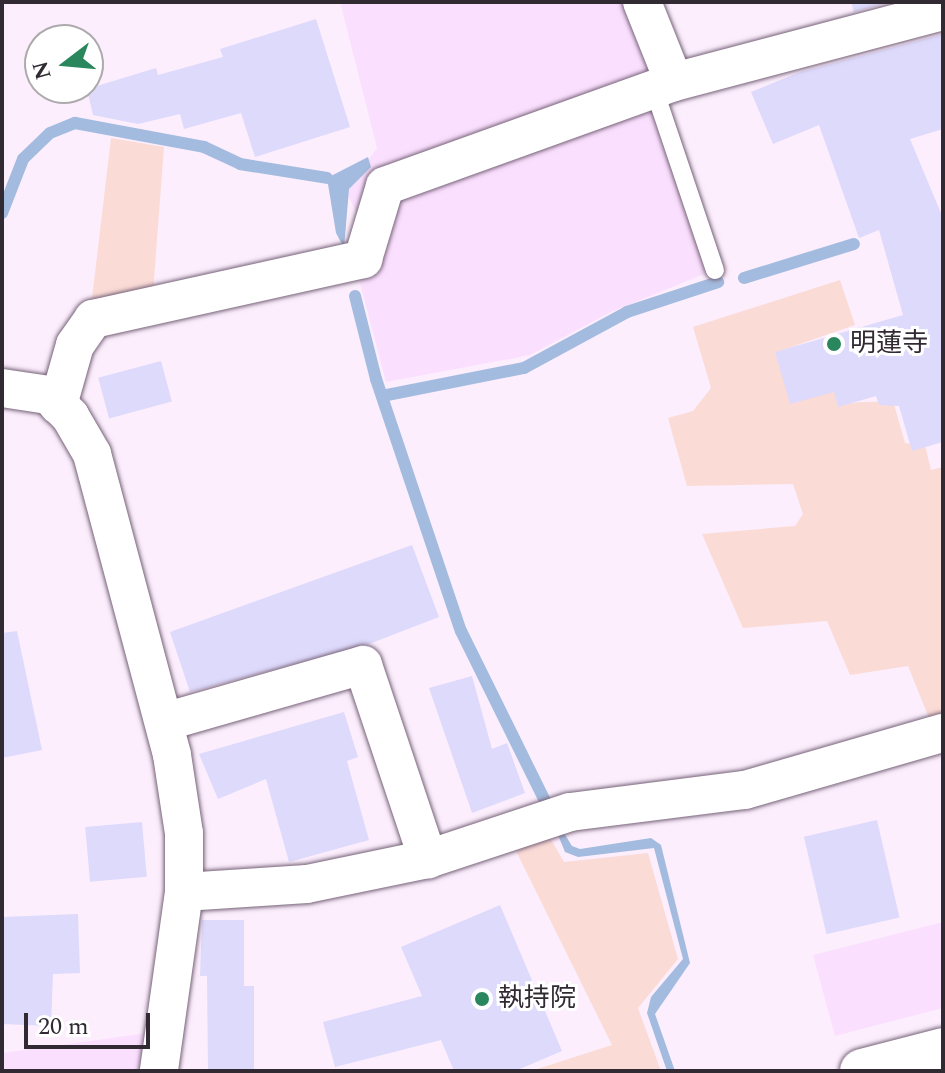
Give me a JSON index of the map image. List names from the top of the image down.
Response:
{
  "places": ["明蓮寺", "執持院"],
  "scale_bar": "20 m",
  "north": "left"
}
